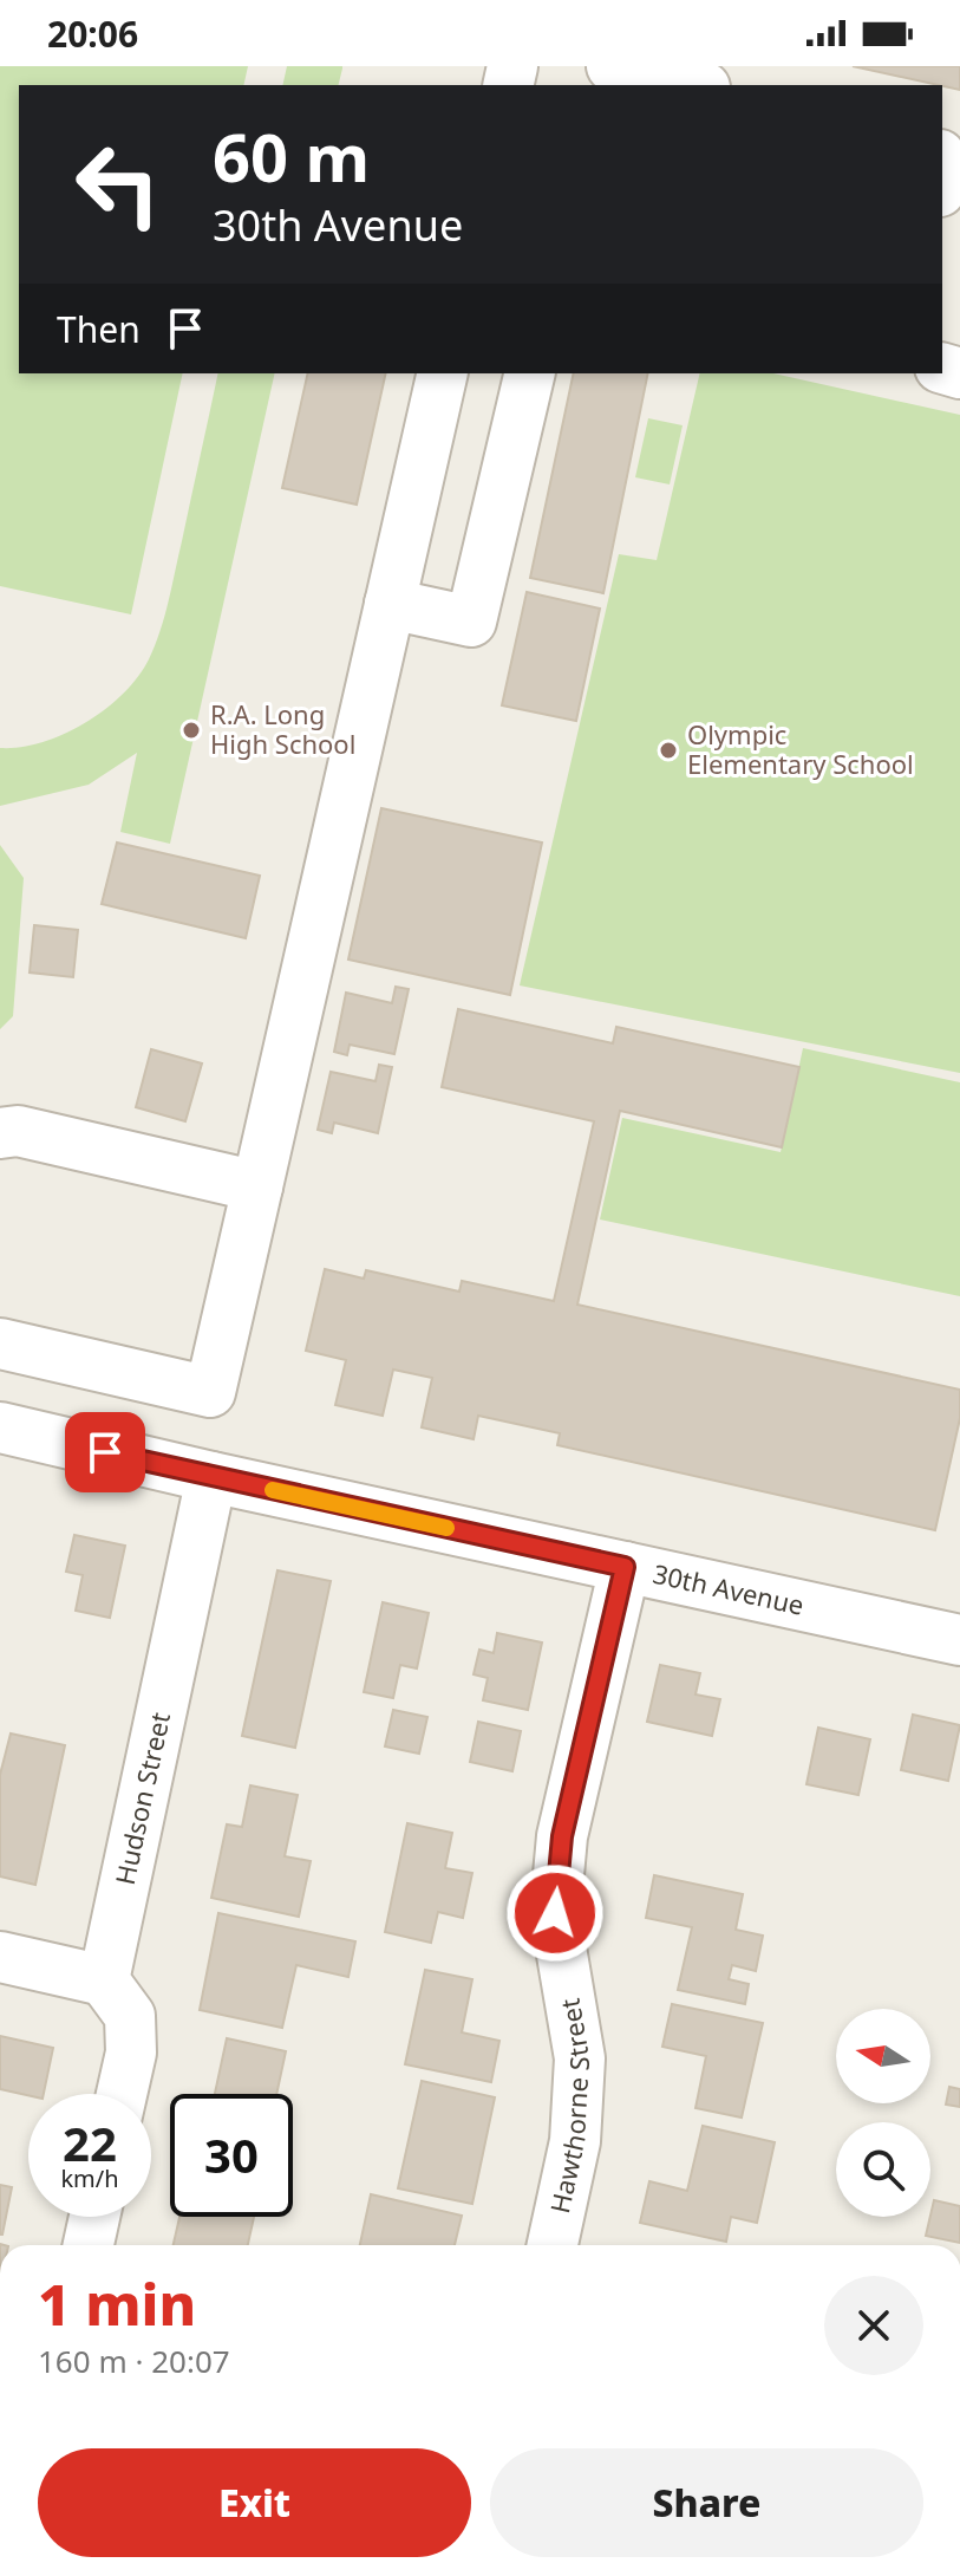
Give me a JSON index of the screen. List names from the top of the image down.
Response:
{
  "streets": {
    "street": ["30th Avenue", "Hudson Street", "Hawthorne Street"]
  },
  "crossings": [
    ["30th Avenue", "Hudson Street"],
    ["30th Avenue", "Hawthorne Street"]
  ],
  "places": ["R.A. Long High School", "Olympic Elementary School"],
  "north": "left",
  "page": {
    "status": "20:06",
    "turn": ["60 m", "30th Avenue"],
    "then": "Then",
    "speed": "22 km/h",
    "limit": "30",
    "heading": ["1 min", "160 m · 20:07"],
    "buttons": ["Exit", "Share"]
  }
}
